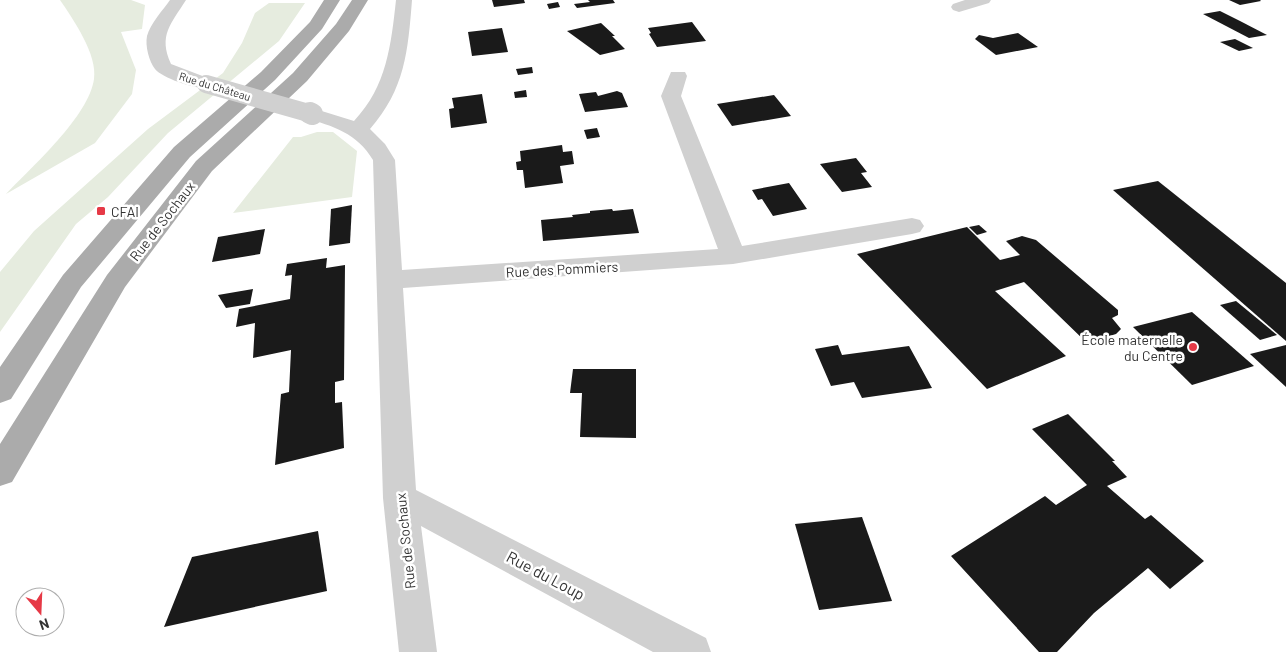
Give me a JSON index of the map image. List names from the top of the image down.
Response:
{
  "streets": {
    "main road": ["Rue de Sochaux"],
    "street": ["Rue du Château", "Rue des Pommiers", "Rue du Loup"]
  },
  "crossings": [
    ["Rue du Château", "Rue de Sochaux"],
    ["Rue de Sochaux", "Rue des Pommiers"],
    ["Rue de Sochaux", "Rue du Loup"]
  ],
  "places": {
    "transit": ["CFAI"],
    "other": ["École maternelle du Centre"]
  },
  "north": "bottom"
}
